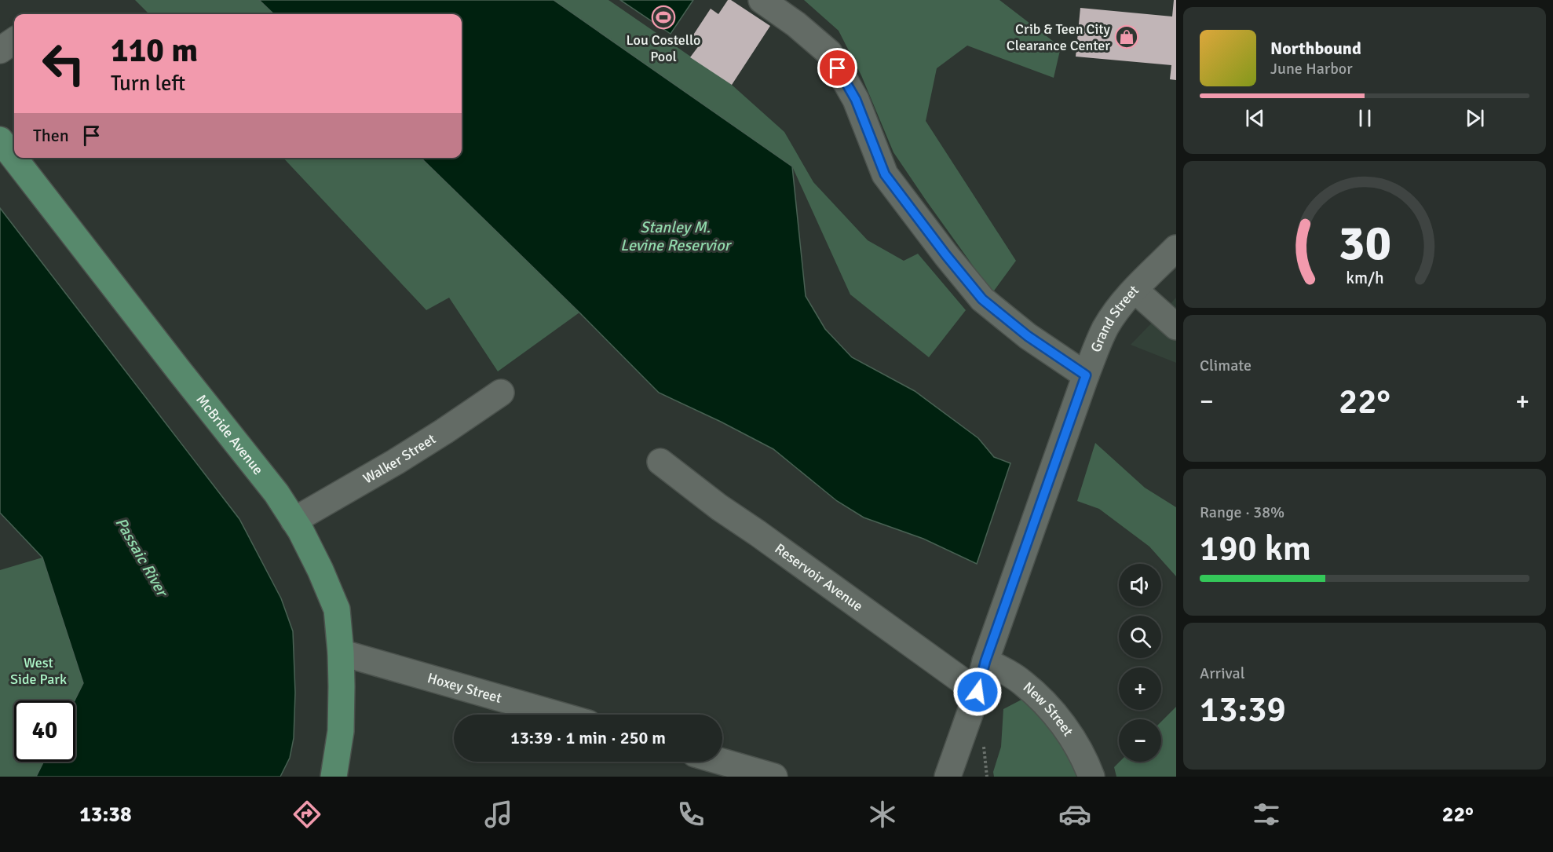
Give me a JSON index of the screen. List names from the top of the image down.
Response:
{
  "streets": {
    "main road": ["McBride Avenue"],
    "street": [
      "Grand Street",
      "Walker Street",
      "Reservoir Avenue",
      "Hoxey Street",
      "New Street"
    ]
  },
  "crossings": [
    ["Grand Street", "Reservoir Avenue"],
    ["Grand Street", "New Street"],
    ["McBride Avenue", "Walker Street"],
    ["McBride Avenue", "Hoxey Street"]
  ],
  "water": ["Stanley M. Levine Reservior", "Passaic River"],
  "parks": ["West Side Park"],
  "places": {
    "sports": ["Lou Costello Pool"],
    "shop": ["Crib & Teen City Clearance Center"]
  },
  "page": {
    "turn": ["110 m", "Turn left"],
    "song": ["Northbound", "June Harbor"],
    "then": "Then",
    "tile": [
      "Climate",
      ["Range · 38%", "190 km"],
      ["Arrival", "13:39"]
    ],
    "heat": ["−", "22°", "+"],
    "map_buttons": ["+", "−"],
    "limit": "40",
    "trip": "13:39 · 1 min · 250 m",
    "tabs": ["13:38", "22°"],
    "gauge": ["30", "km/h"]
  }
}
